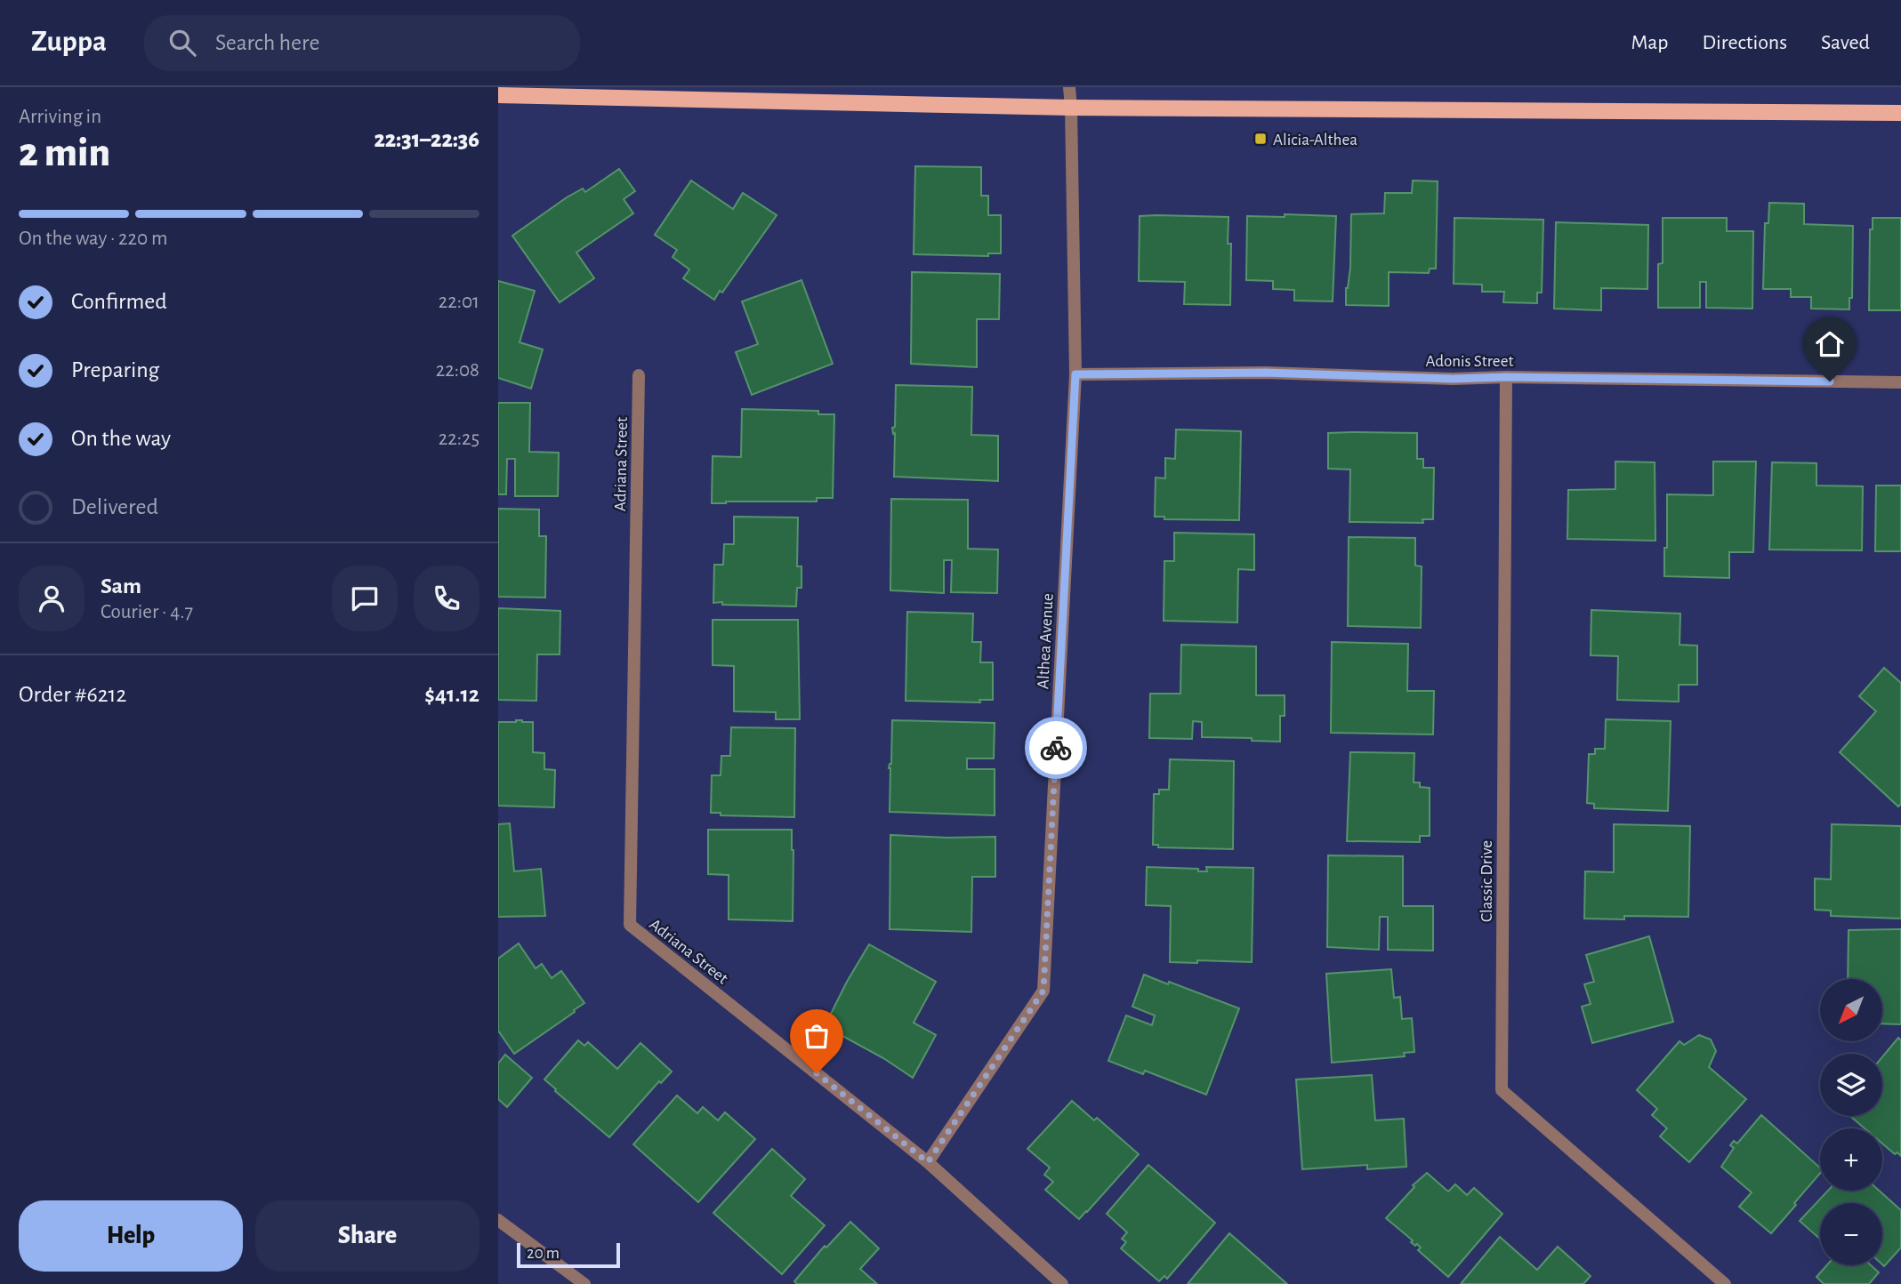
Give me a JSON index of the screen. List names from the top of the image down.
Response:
{
  "streets": {
    "street": [
      "Adonis Street",
      "Adriana Street",
      "Althea Avenue",
      "Classic Drive"
    ]
  },
  "crossings": [
    ["Adonis Street", "Althea Avenue"],
    ["Adonis Street", "Classic Drive"],
    ["Adriana Street", "Althea Avenue"]
  ],
  "places": {
    "transit": ["Alicia-Althea"]
  },
  "scale_bar": "20 m",
  "north": "bottom left",
  "page": {
    "header": "Zuppa",
    "search": "Search here",
    "nav": ["Map", "Directions", "Saved"],
    "heading": ["2 min", "Arriving in", "22:31–22:36"],
    "panel": [
      "Sam",
      "Courier · 4.7",
      "Order #6212",
      "$41.12"
    ],
    "bar": "On the way · 220 m",
    "list": [
      ["Confirmed", "22:01"],
      ["Preparing", "22:08"],
      ["On the way", "22:25"],
      "Delivered"
    ],
    "map_buttons": ["+", "−"],
    "buttons": ["Help", "Share"],
    "scale": "20 m"
  }
}
